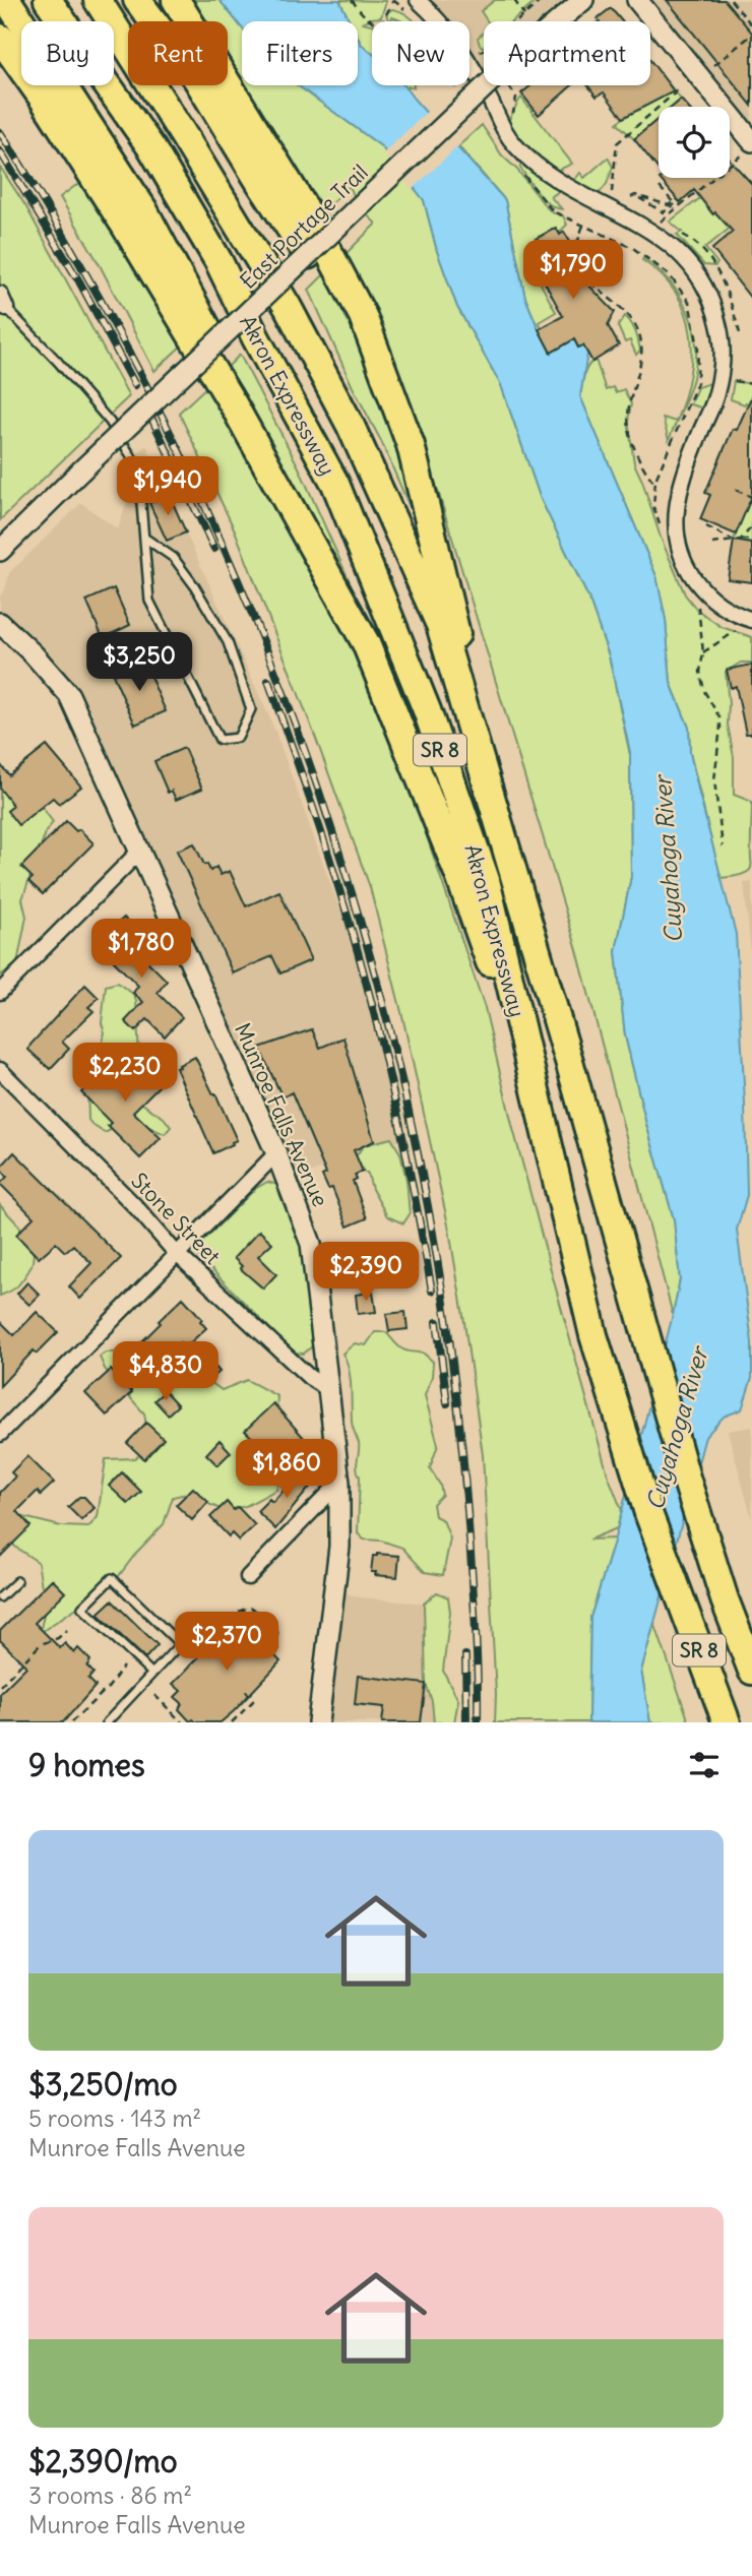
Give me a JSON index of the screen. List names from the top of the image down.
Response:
{
  "streets": {
    "highway": ["Akron Expressway", "SR 8"],
    "street": ["East Portage Trail", "Munroe Falls Avenue", "Stone Street"]
  },
  "crossings": [
    ["Munroe Falls Avenue", "Stone Street"]
  ],
  "water": ["Cuyahoga River"],
  "page": {
    "chip": [
      "Buy",
      "Rent",
      "Filters",
      "New",
      "Apartment"
    ],
    "price": [
      "$1,790",
      "$1,940",
      "$3,250",
      "$1,780",
      "$2,230",
      "$2,390",
      "$4,830",
      "$1,860",
      "$2,370"
    ],
    "heading": "9 homes",
    "list": [
      {
        "name": "$3,250/mo",
        "note": "5 rooms · 143 m² · Munroe Falls Avenue"
      },
      {
        "name": "$2,390/mo",
        "note": "3 rooms · 86 m² · Munroe Falls Avenue"
      }
    ]
  }
}
